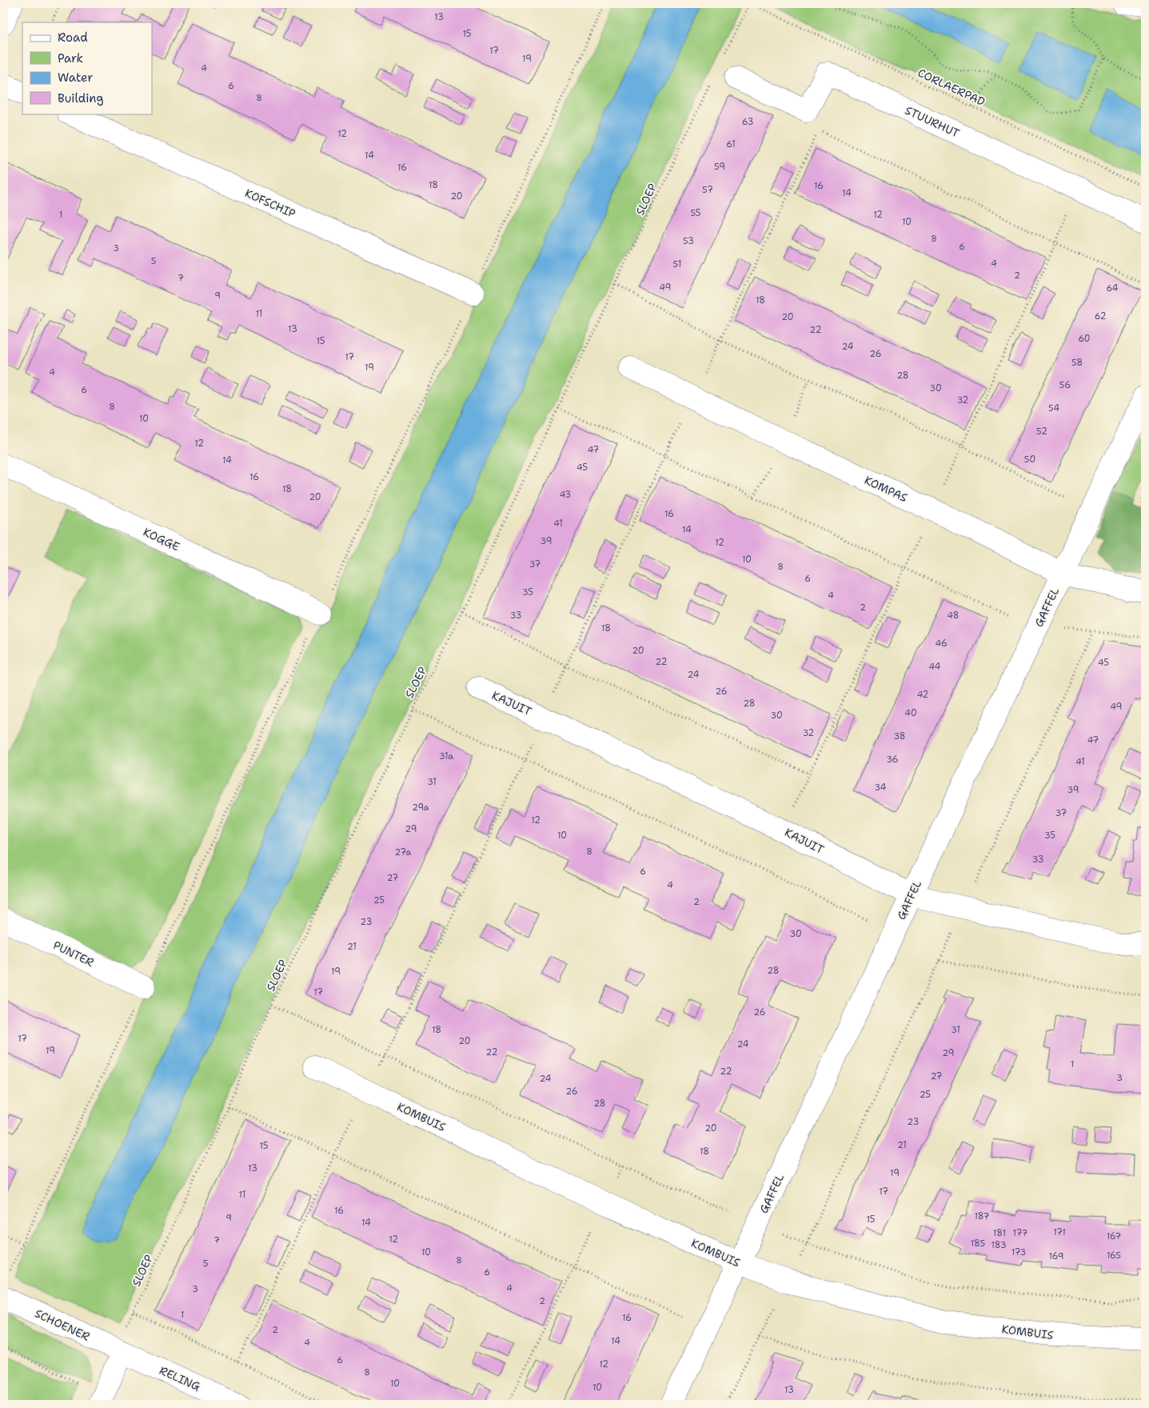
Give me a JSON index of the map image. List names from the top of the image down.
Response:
{
  "streets": {
    "street": [
      "STUURHUT",
      "KOFSCHIP",
      "KOMPAS",
      "KOGGE",
      "GAFFEL",
      "KAJUIT",
      "PUNTER",
      "KOMBUIS",
      "SCHOENER",
      "RELING"
    ],
    "path": ["CORLAERPAD", "SLOEP"]
  },
  "crossings": [
    ["SLOEP", "SCHOENER"],
    ["SLOEP", "RELING"],
    ["KOMPAS", "GAFFEL"],
    ["GAFFEL", "KAJUIT"],
    ["GAFFEL", "KOMBUIS"],
    ["SCHOENER", "RELING"]
  ],
  "house_numbers": [
    "13",
    "15",
    "17",
    "19",
    "4",
    "6",
    "8",
    "63",
    "12",
    "61",
    "14",
    "59",
    "16",
    "18",
    "16",
    "57",
    "14",
    "20",
    "55",
    "1",
    "12",
    "10",
    "8",
    "53",
    "6",
    "3",
    "5",
    "4",
    "51",
    "2",
    "7",
    "49",
    "64",
    "9",
    "18",
    "11",
    "62",
    "20",
    "13",
    "22",
    "60",
    "15",
    "24",
    "26",
    "17",
    "58",
    "19",
    "4",
    "28",
    "56",
    "30",
    "6",
    "32",
    "8",
    "54",
    "10",
    "52",
    "12",
    "47",
    "50",
    "14",
    "45",
    "16",
    "18",
    "43",
    "20",
    "16",
    "41",
    "14",
    "39",
    "12",
    "10",
    "37",
    "8",
    "6",
    "35",
    "4",
    "2",
    "33",
    "48",
    "18",
    "46",
    "20",
    "22",
    "45",
    "44",
    "24",
    "26",
    "42",
    "28",
    "49",
    "40",
    "30",
    "32",
    "38",
    "47",
    "31a",
    "36",
    "41",
    "31",
    "34",
    "39",
    "29a",
    "37",
    "12",
    "29",
    "10",
    "35",
    "8",
    "27a",
    "33",
    "6",
    "27",
    "4",
    "25",
    "2",
    "23",
    "30",
    "21",
    "28",
    "19",
    "17",
    "26",
    "18",
    "31",
    "17",
    "20",
    "24",
    "19",
    "22",
    "29",
    "1",
    "22",
    "27",
    "3",
    "24",
    "26",
    "25",
    "28",
    "23",
    "20",
    "21",
    "15",
    "18",
    "13",
    "19",
    "17",
    "11",
    "16",
    "187",
    "9",
    "15",
    "14",
    "171",
    "181",
    "177",
    "167",
    "12",
    "7",
    "185",
    "183",
    "10",
    "173",
    "165",
    "169",
    "8",
    "5",
    "6",
    "4",
    "3",
    "2",
    "1",
    "16",
    "2",
    "14",
    "4",
    "6",
    "12",
    "8",
    "10",
    "10",
    "13"
  ],
  "legend": [
    "Road",
    "Park",
    "Water",
    "Building"
  ]
}
